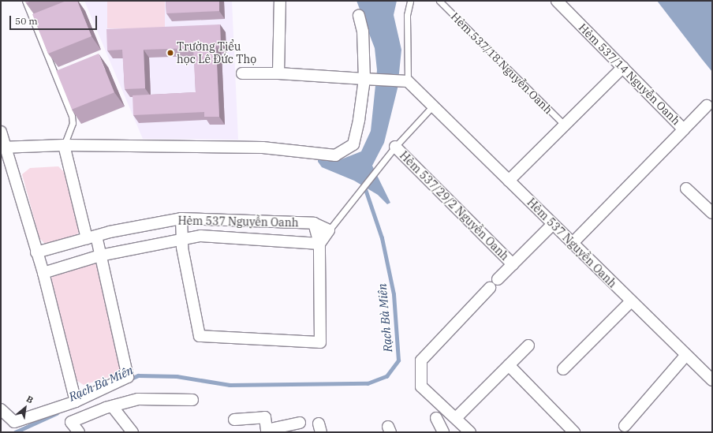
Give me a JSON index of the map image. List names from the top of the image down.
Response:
{
  "streets": {
    "street": ["Hẻm 537/14 Nguyễn Oanh", "Hẻm 537/29/2 Nguyễn Oanh", "Hẻm 537 Nguyễn Oanh"],
    "lane": ["Hẻm 537/18 Nguyễn Oanh"]
  },
  "crossings": [
    ["Hẻm 537/14 Nguyễn Oanh", "Hẻm 537 Nguyễn Oanh"]
  ],
  "water": ["Rạch Bà Miên"],
  "places": ["Trường Tiểu học Lê Đức Thọ"],
  "scale_bar": "50 m",
  "north": "top right"
}
